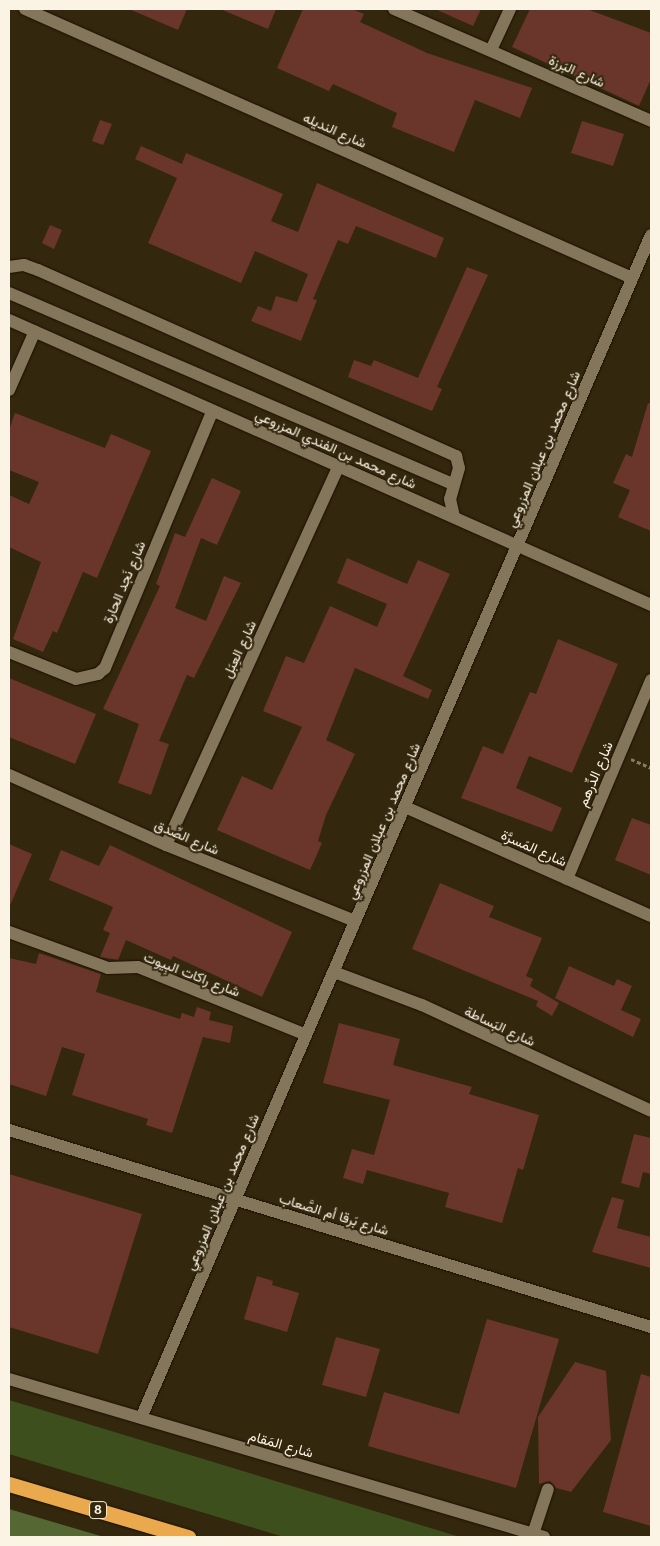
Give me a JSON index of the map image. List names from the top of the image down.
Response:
{
  "streets": {
    "highway": ["8"],
    "street": [
      "شارع البَرزة",
      "شارع النديله",
      "شارع محمد بن الفندي المزروعي",
      "شارع محمد بن عبلان المزروعي",
      "شارع نَجد الحارة",
      "شارع العِبَل",
      "شارع الدِّرهم",
      "شارع الصِّدق",
      "شارع المَسرَّة",
      "شارع راكات البِيوت",
      "شارع البَساطة",
      "شارع بَرقا أم الصَّعاب",
      "شارع المَقام"
    ]
  },
  "crossings": [
    ["شارع النديله", "شارع محمد بن عبلان المزروعي"],
    ["شارع محمد بن الفندي المزروعي", "شارع محمد بن عبلان المزروعي"],
    ["شارع محمد بن الفندي المزروعي", "شارع نَجد الحارة"],
    ["شارع محمد بن الفندي المزروعي", "شارع العِبَل"],
    ["شارع محمد بن عبلان المزروعي", "شارع الصِّدق"],
    ["شارع محمد بن عبلان المزروعي", "شارع المَسرَّة"],
    ["شارع محمد بن عبلان المزروعي", "شارع راكات البِيوت"],
    ["شارع محمد بن عبلان المزروعي", "شارع البَساطة"],
    ["شارع محمد بن عبلان المزروعي", "شارع بَرقا أم الصَّعاب"],
    ["شارع محمد بن عبلان المزروعي", "شارع المَقام"],
    ["شارع العِبَل", "شارع الصِّدق"],
    ["شارع الدِّرهم", "شارع المَسرَّة"]
  ]
}
